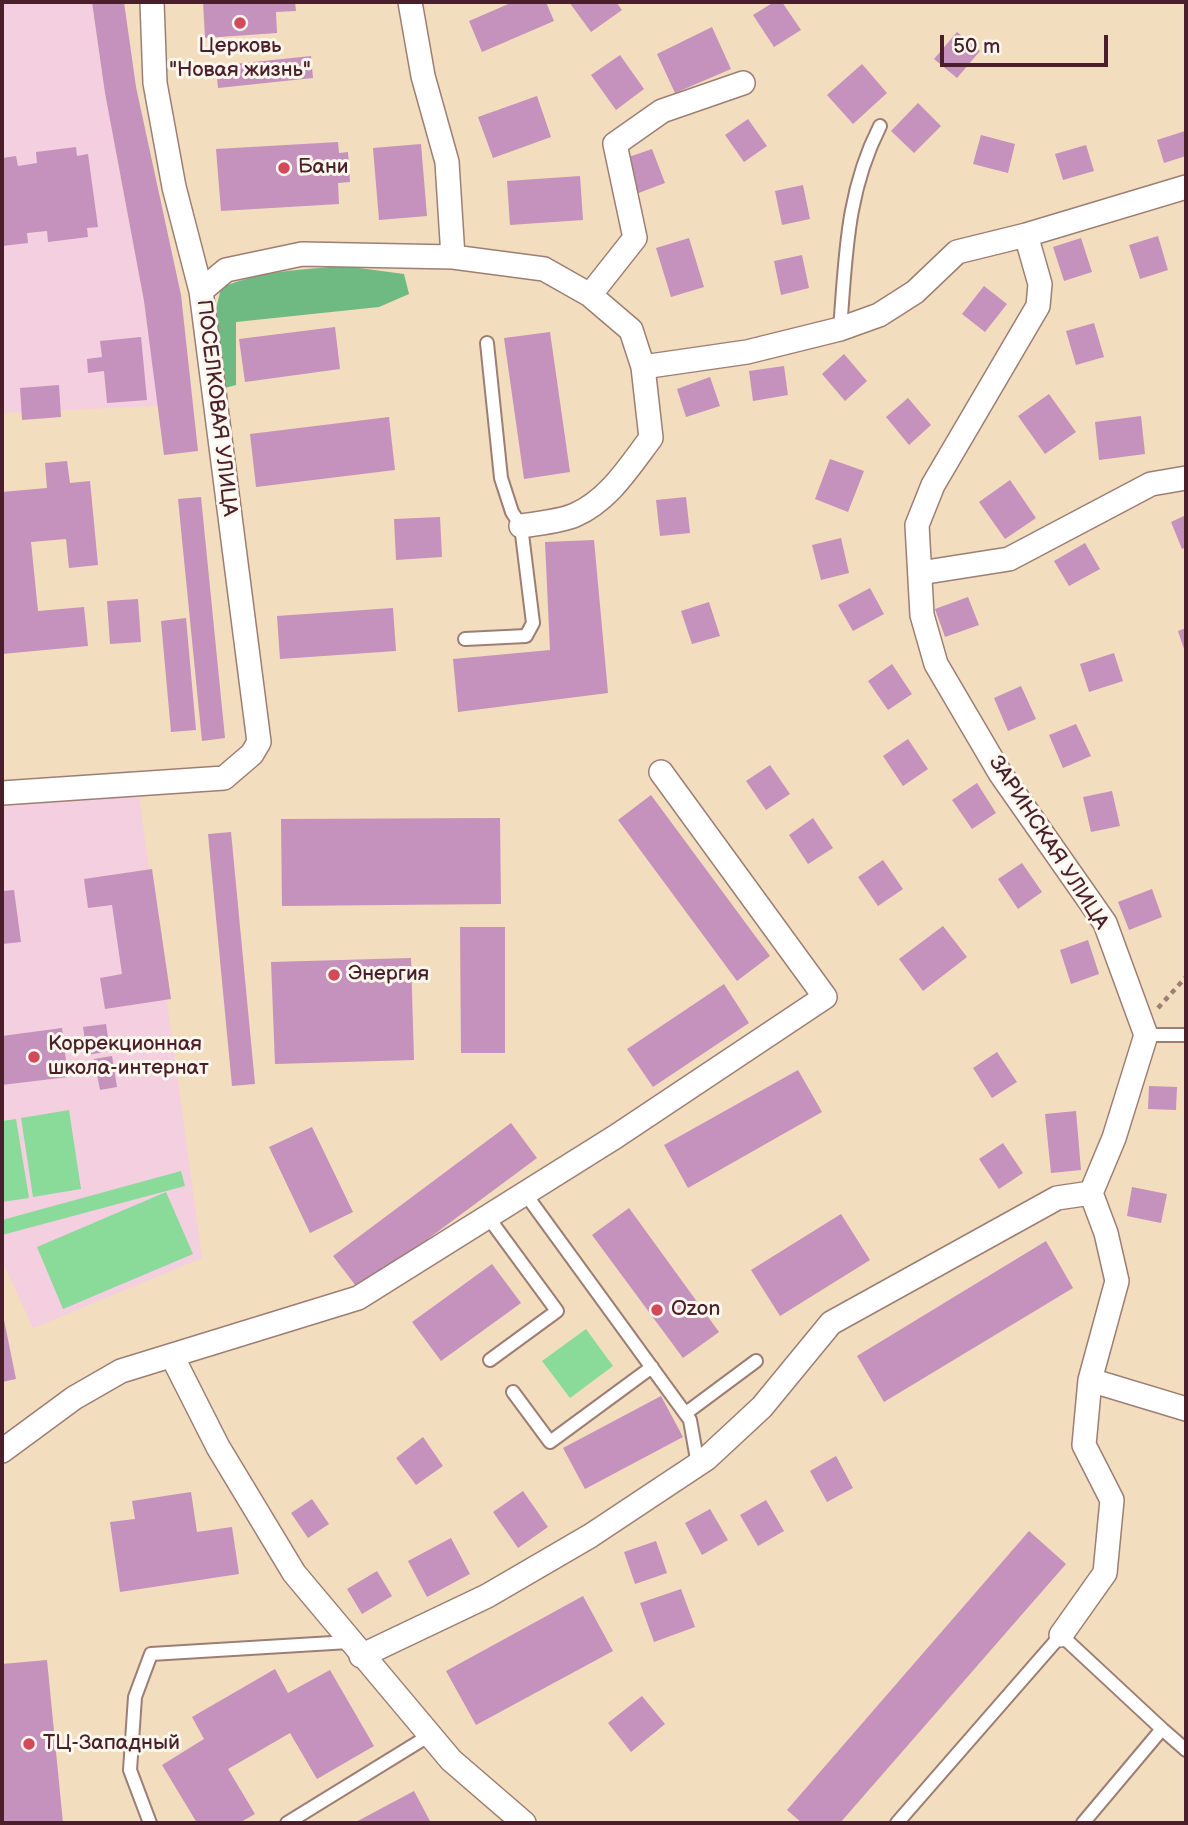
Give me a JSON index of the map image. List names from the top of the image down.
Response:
{
  "streets": {
    "street": ["ПОСЕЛКОВАЯ УЛИЦА", "ЗАРИНСКАЯ УЛИЦА"]
  },
  "places": [
    "Церковь \"Новая жизнь\"",
    "Бани",
    "Энергия",
    "Коррекционная школа-интернат",
    "Ozon",
    "ТЦ-Западный"
  ],
  "scale_bar": "50 m"
}
